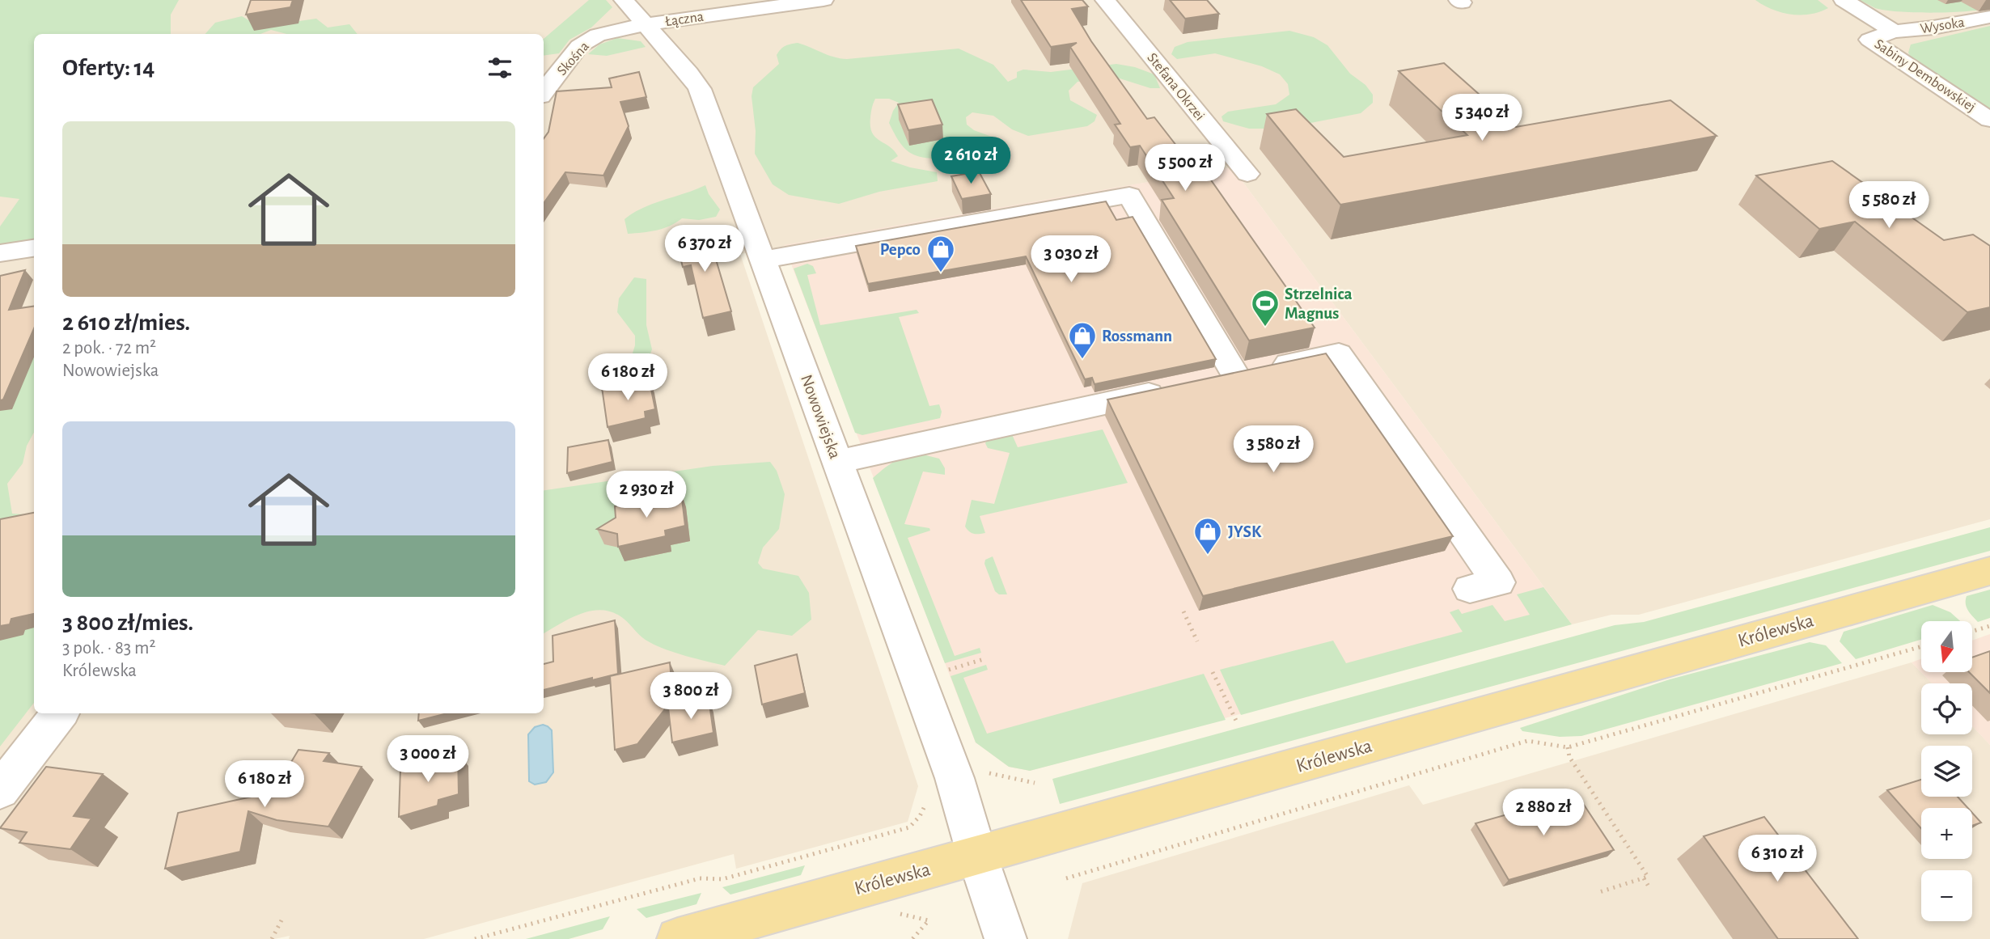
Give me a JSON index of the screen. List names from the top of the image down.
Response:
{
  "streets": {
    "main road": ["Królewska"],
    "street": [
      "Łączna",
      "Wysoka",
      "Skośna",
      "Sabiny Dembowskiej",
      "Stefana Okrzei",
      "Nowowiejska"
    ]
  },
  "crossings": [
    ["Łączna", "Skośna"],
    ["Łączna", "Nowowiejska"],
    ["Wysoka", "Sabiny Dembowskiej"],
    ["Skośna", "Nowowiejska"],
    ["Nowowiejska", "Królewska"]
  ],
  "places": {
    "shop": ["Pepco", "Rossmann", "JYSK"],
    "sports": ["Strzelnica Magnus"]
  },
  "north": "bottom",
  "page": {
    "heading": "Oferty: 14",
    "price": [
      "5 340 zł",
      "2 610 zł",
      "5 500 zł",
      "5 580 zł",
      "6 370 zł",
      "3 030 zł",
      "6 180 zł",
      "3 580 zł",
      "2 930 zł",
      "3 800 zł",
      "3 000 zł",
      "6 180 zł",
      "2 880 zł",
      "6 310 zł"
    ],
    "list": [
      {
        "name": "2 610 zł/mies.",
        "note": "2 pok. · 72 m² · Nowowiejska"
      },
      {
        "name": "3 800 zł/mies.",
        "note": "3 pok. · 83 m² · Królewska"
      }
    ],
    "map_buttons": ["+", "−"]
  }
}
